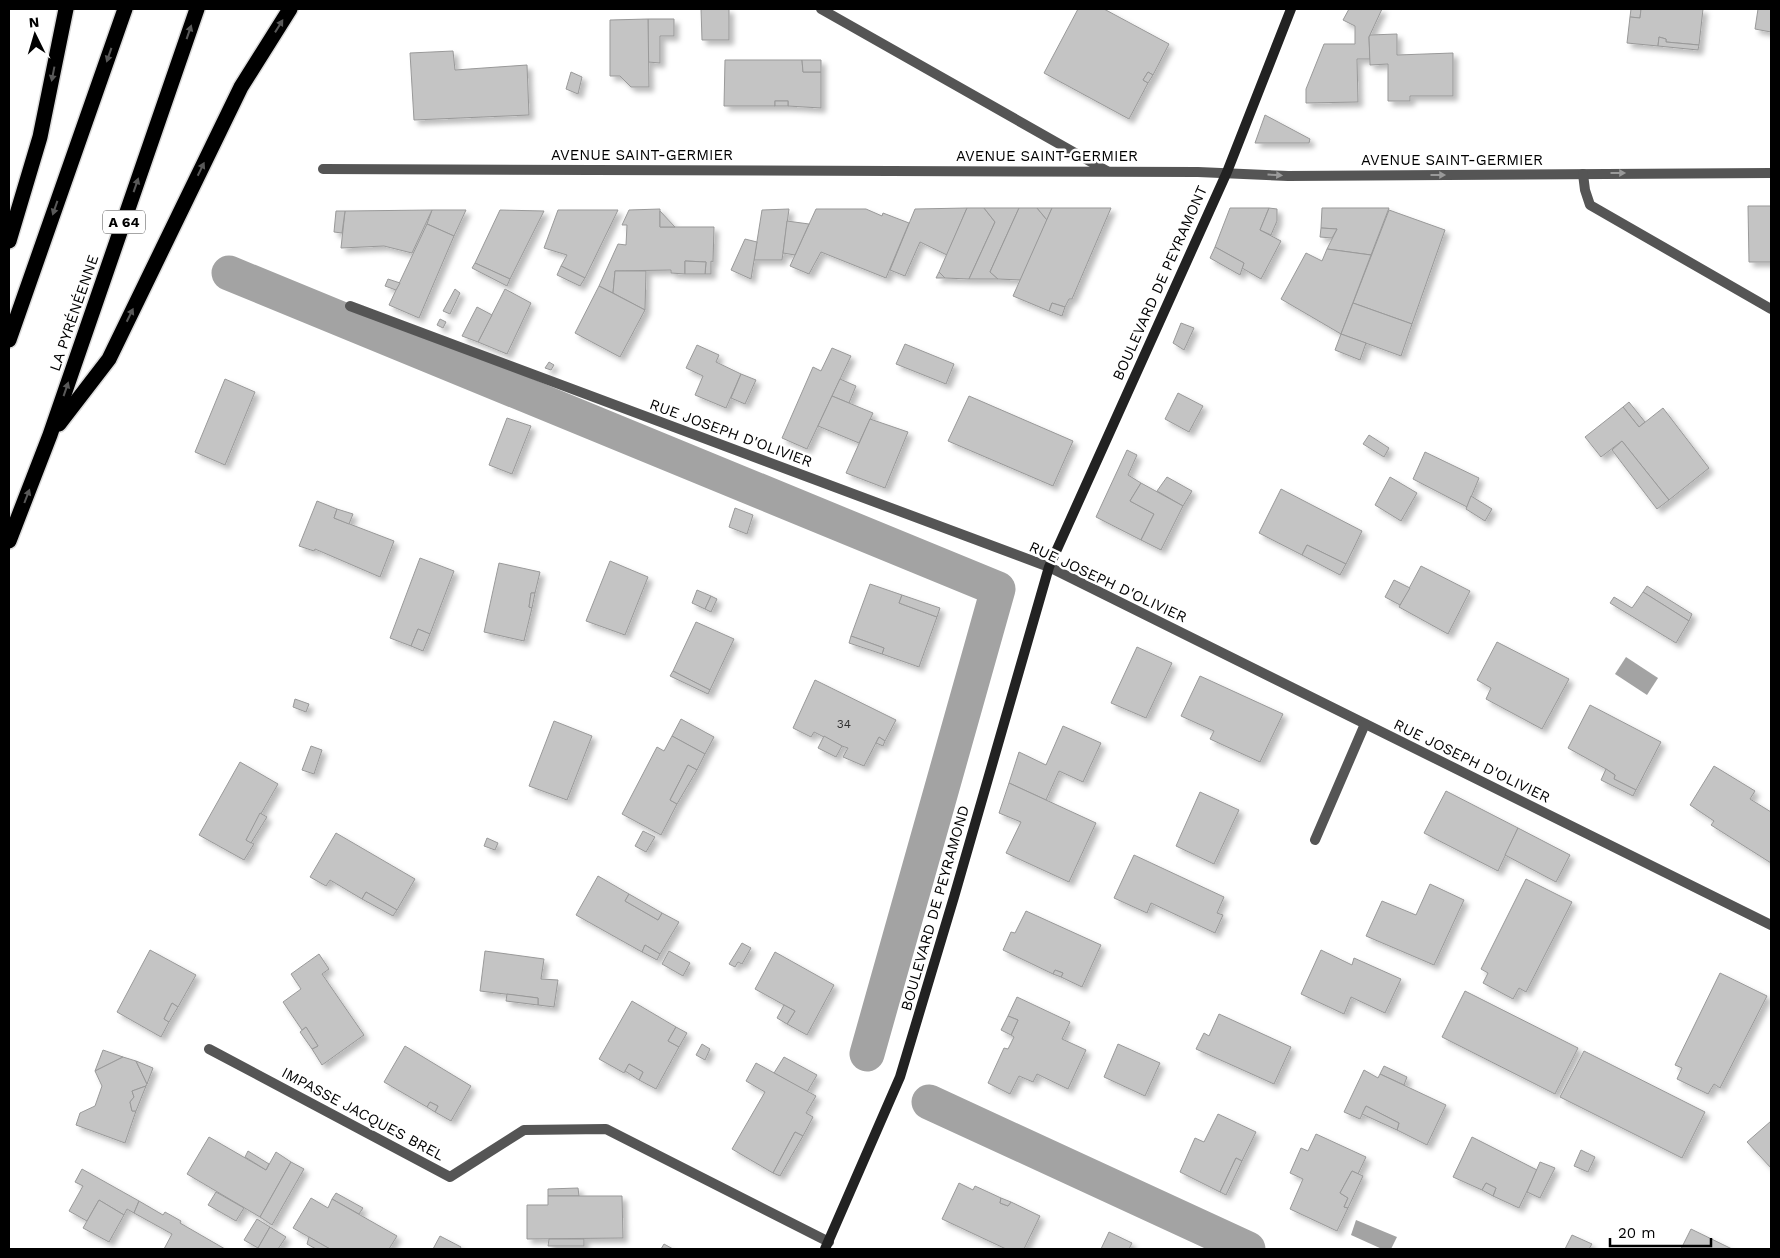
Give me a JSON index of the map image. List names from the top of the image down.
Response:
{
  "streets": {
    "highway": ["A 64", "LA PYRÉNÉENNE"],
    "street": [
      "AVENUE SAINT-GERMIER",
      "BOULEVARD DE PEYRAMONT",
      "RUE JOSEPH D'OLIVIER",
      "BOULEVARD DE PEYRAMOND",
      "IMPASSE JACQUES BREL"
    ]
  },
  "crossings": [
    ["AVENUE SAINT-GERMIER", "BOULEVARD DE PEYRAMONT"],
    ["BOULEVARD DE PEYRAMONT", "RUE JOSEPH D'OLIVIER"],
    ["BOULEVARD DE PEYRAMONT", "BOULEVARD DE PEYRAMOND"],
    ["RUE JOSEPH D'OLIVIER", "BOULEVARD DE PEYRAMOND"],
    ["BOULEVARD DE PEYRAMOND", "IMPASSE JACQUES BREL"]
  ],
  "one_way": ["AVENUE SAINT-GERMIER"],
  "house_numbers": ["34"],
  "scale_bar": "20 m",
  "north": "top"
}
